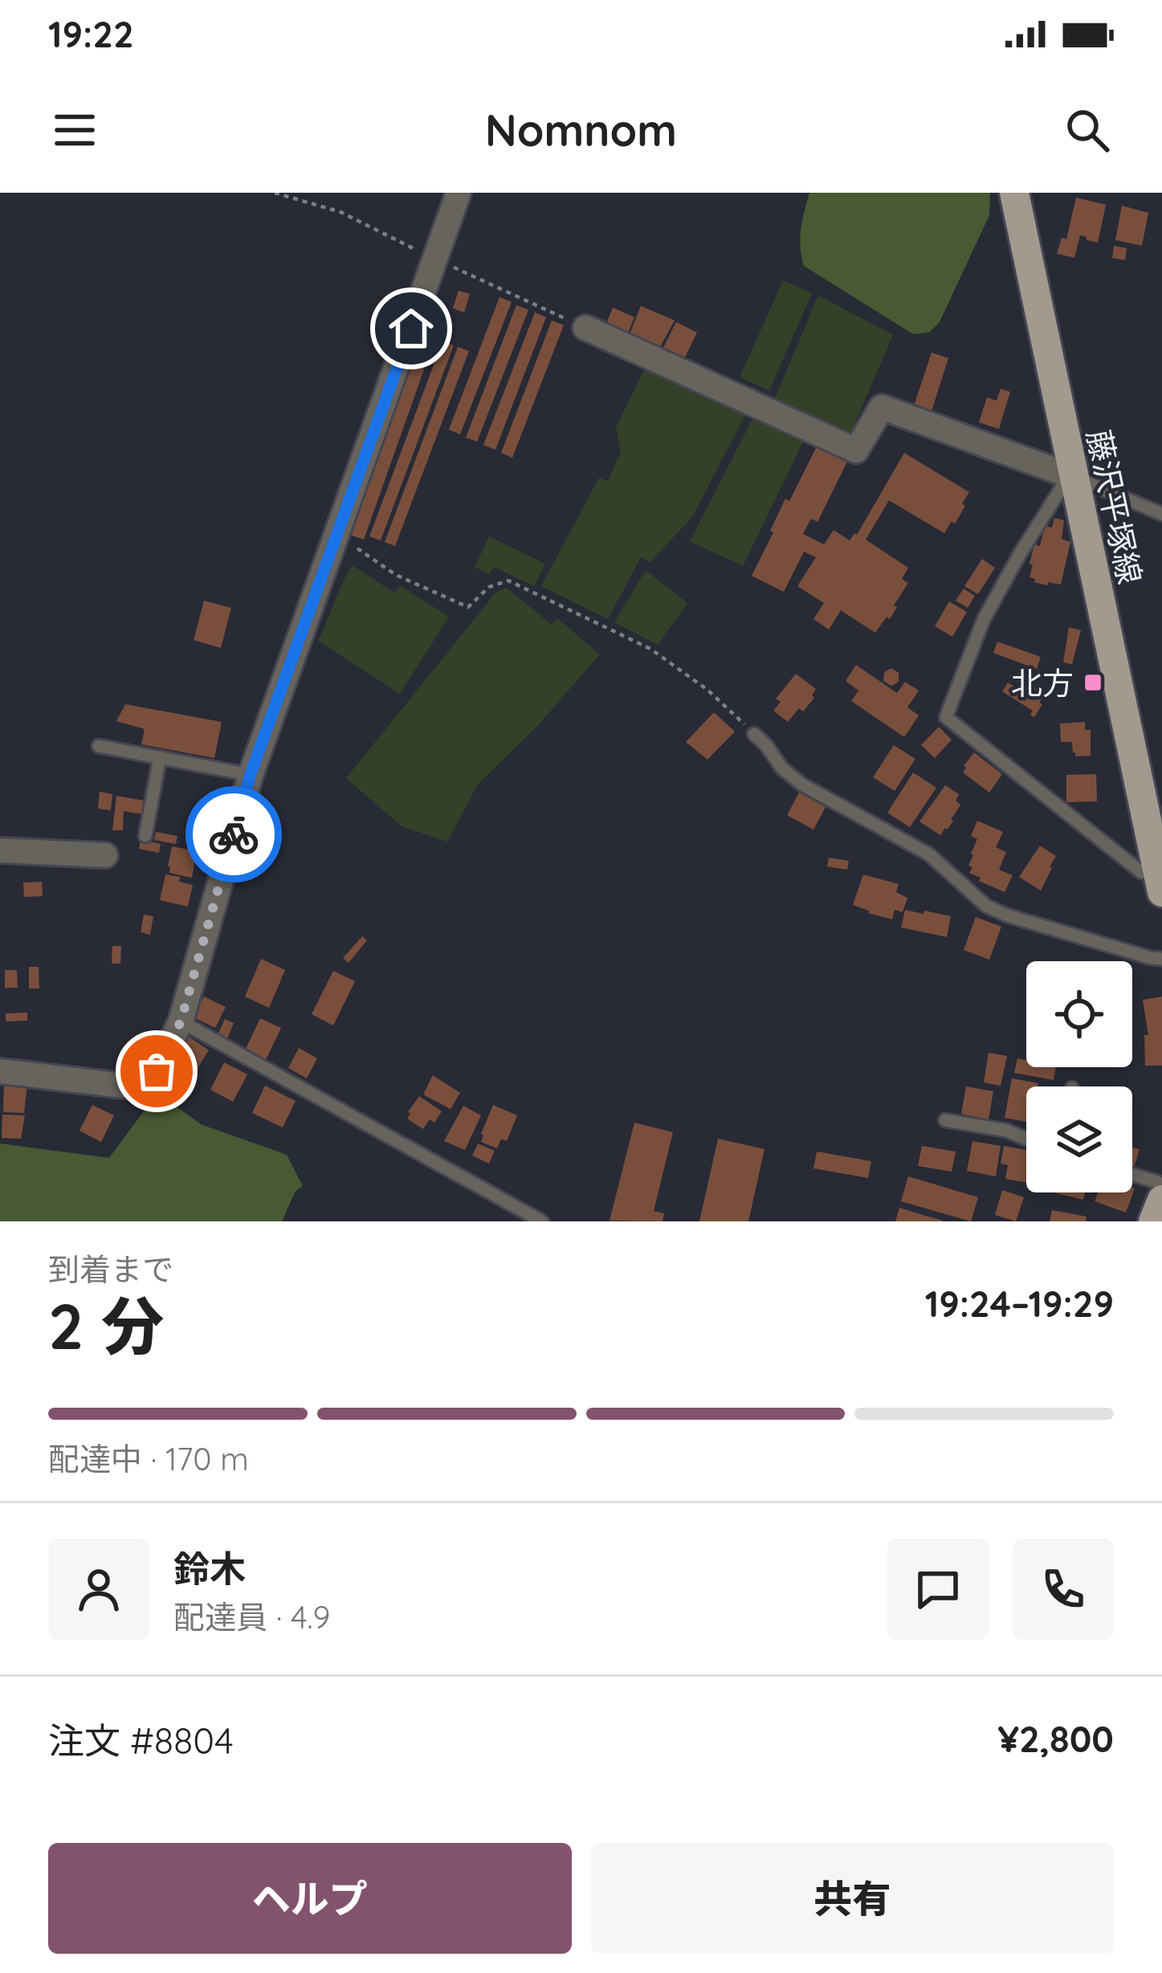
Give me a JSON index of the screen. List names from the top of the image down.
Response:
{
  "streets": {
    "main road": ["藤沢平塚線"]
  },
  "places": {
    "transit": ["北方"]
  },
  "page": {
    "status": "19:22",
    "header": "Nomnom",
    "heading": ["2 分", "到着まで", "19:24–19:29"],
    "panel": [
      "鈴木",
      "配達員 · 4.9",
      "注文 #8804",
      "¥2,800"
    ],
    "bar": "配達中 · 170 m",
    "buttons": ["ヘルプ", "共有"]
  }
}
